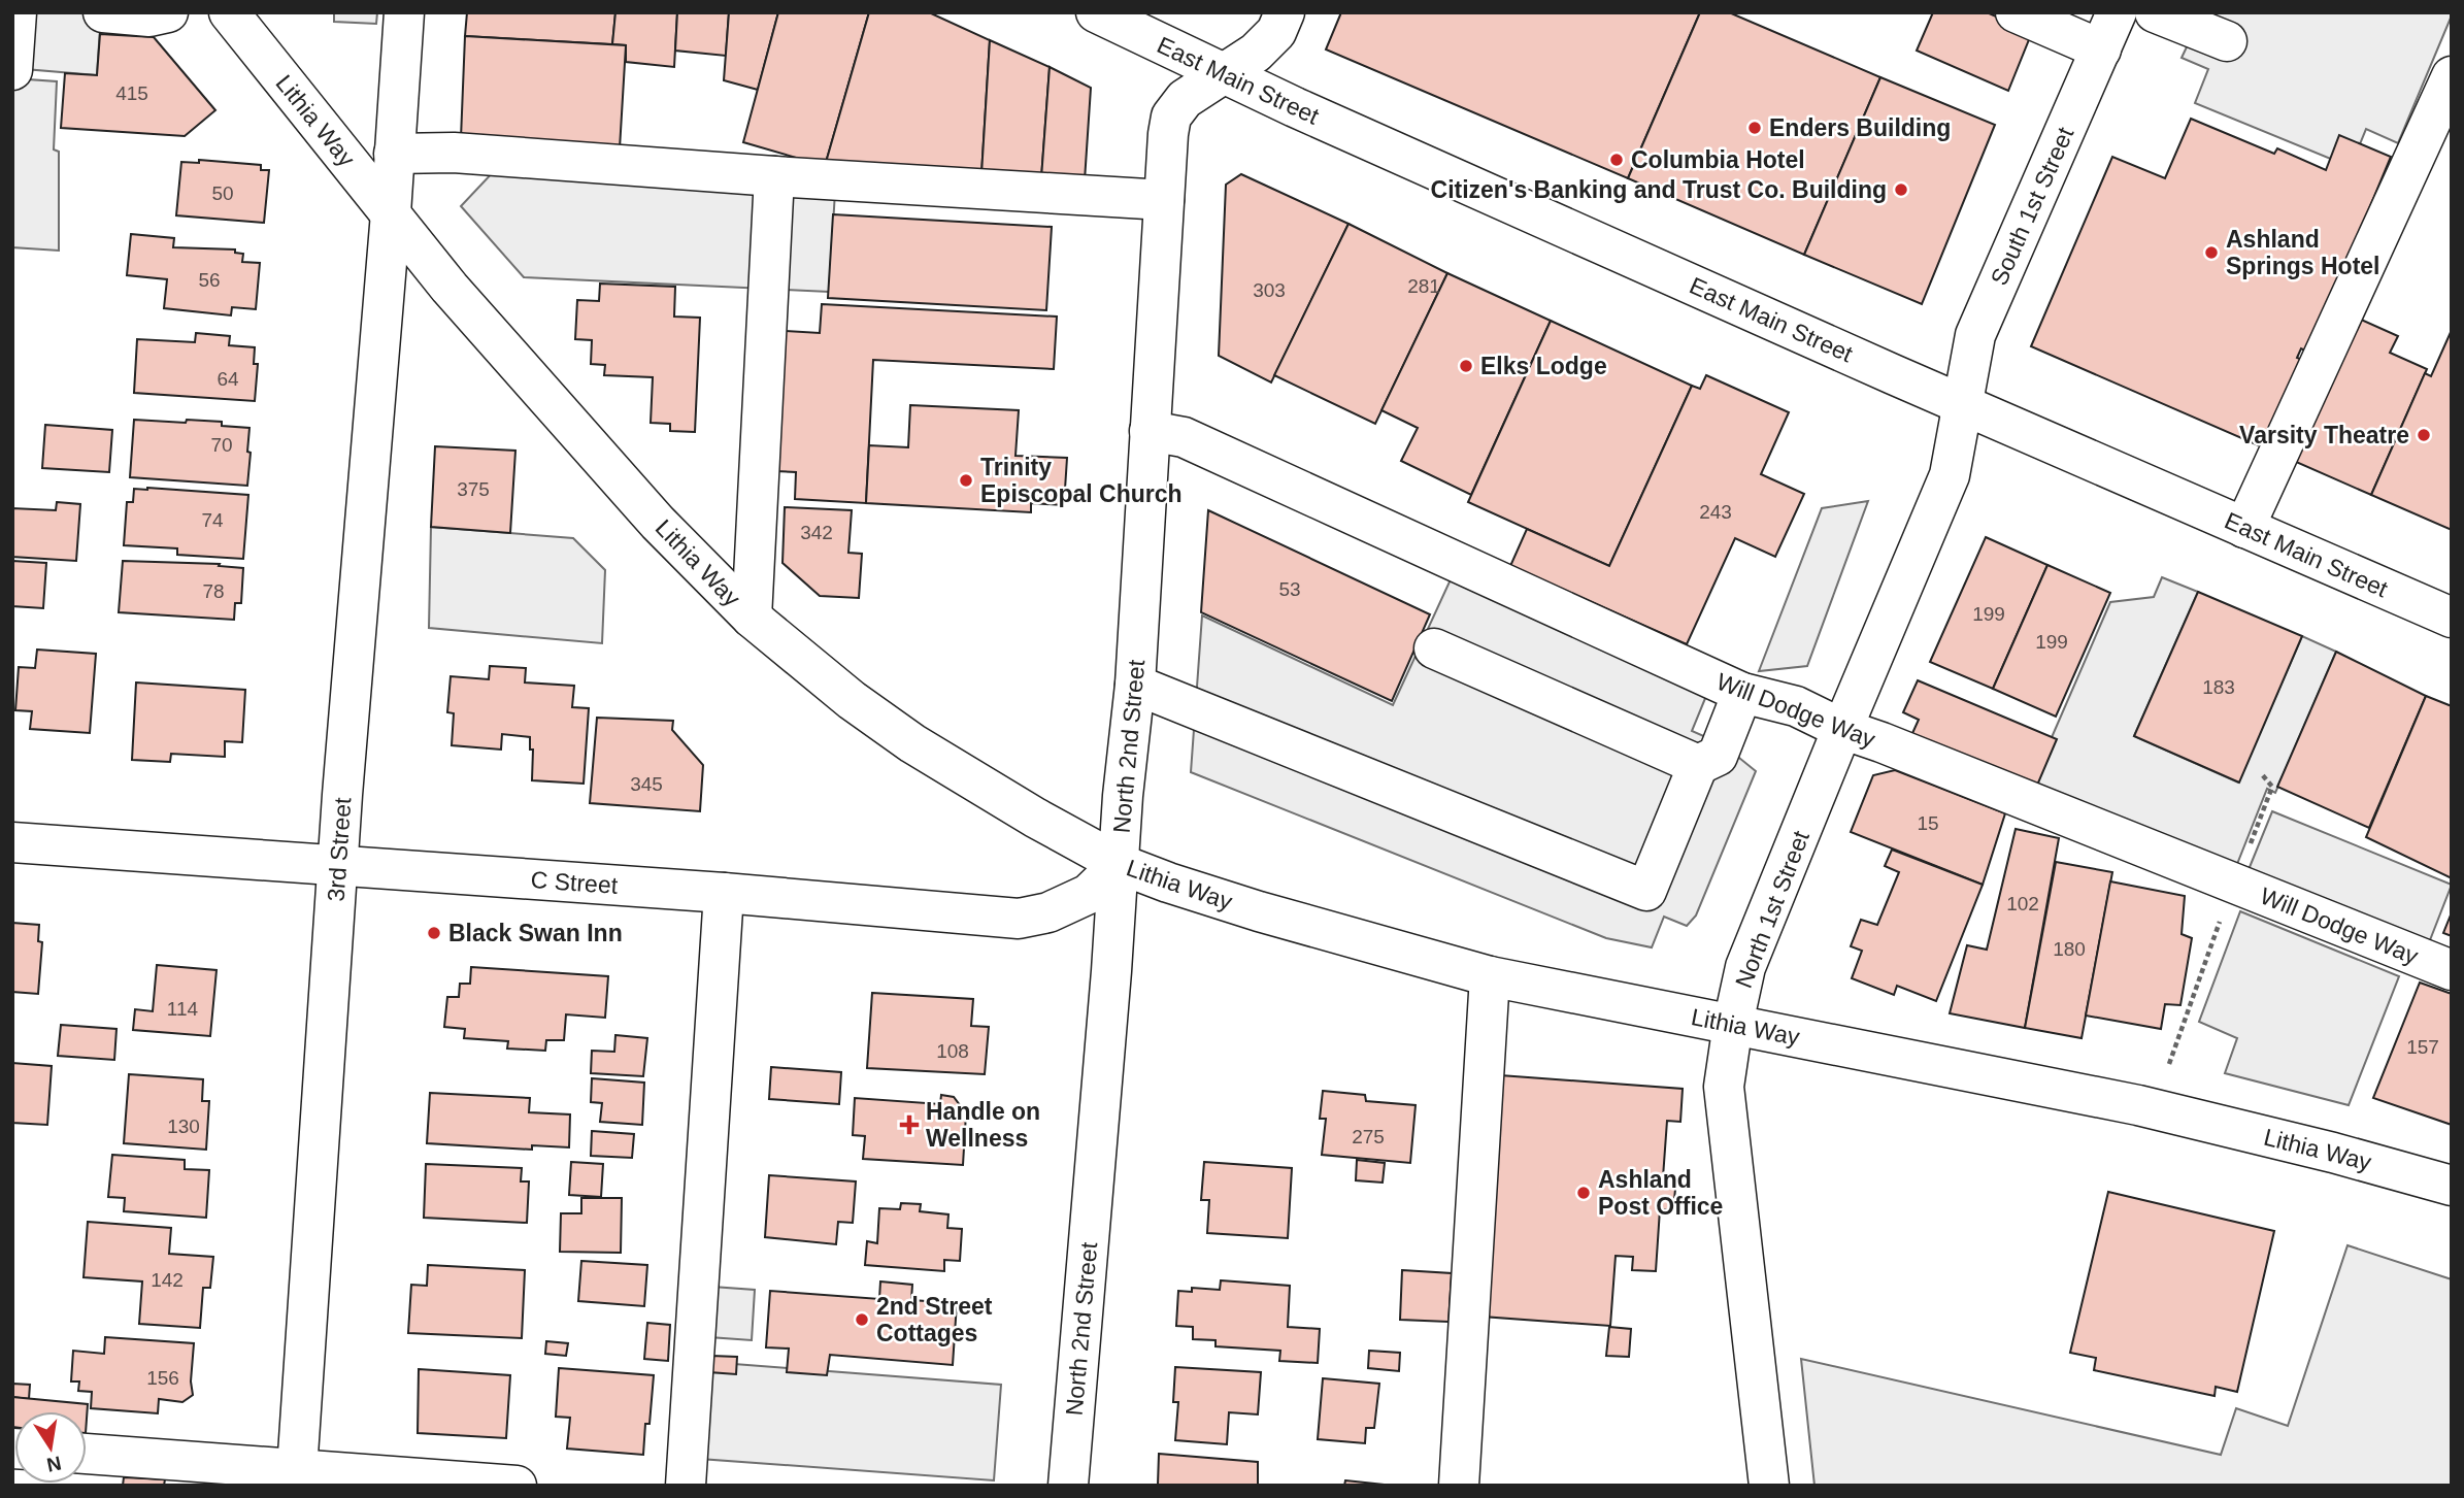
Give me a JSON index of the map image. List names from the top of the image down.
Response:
{
  "streets": {
    "street": [
      "East Main Street",
      "Lithia Way",
      "South 1st Street",
      "Will Dodge Way",
      "North 2nd Street",
      "3rd Street",
      "C Street",
      "North 1st Street"
    ]
  },
  "crossings": [
    ["East Main Street", "South 1st Street"],
    ["East Main Street", "North 2nd Street"],
    ["East Main Street", "North 1st Street"],
    ["Lithia Way", "North 2nd Street"],
    ["Lithia Way", "3rd Street"],
    ["Lithia Way", "C Street"],
    ["Lithia Way", "North 1st Street"],
    ["South 1st Street", "North 1st Street"],
    ["Will Dodge Way", "North 2nd Street"],
    ["Will Dodge Way", "North 1st Street"],
    ["North 2nd Street", "C Street"],
    ["3rd Street", "C Street"]
  ],
  "places": {
    "other": [
      "Enders Building",
      "Columbia Hotel",
      "Citizen's Banking and Trust Co. Building",
      "Ashland Springs Hotel",
      "Elks Lodge",
      "Varsity Theatre",
      "Trinity Episcopal Church",
      "Black Swan Inn",
      "Ashland Post Office",
      "2nd Street Cottages"
    ],
    "health": ["Handle on Wellness"]
  },
  "house_numbers": [
    "415",
    "50",
    "56",
    "281",
    "303",
    "64",
    "70",
    "375",
    "243",
    "74",
    "342",
    "53",
    "78",
    "199",
    "199",
    "183",
    "345",
    "15",
    "102",
    "180",
    "114",
    "157",
    "108",
    "130",
    "275",
    "142",
    "156"
  ],
  "north": "bottom"
}
